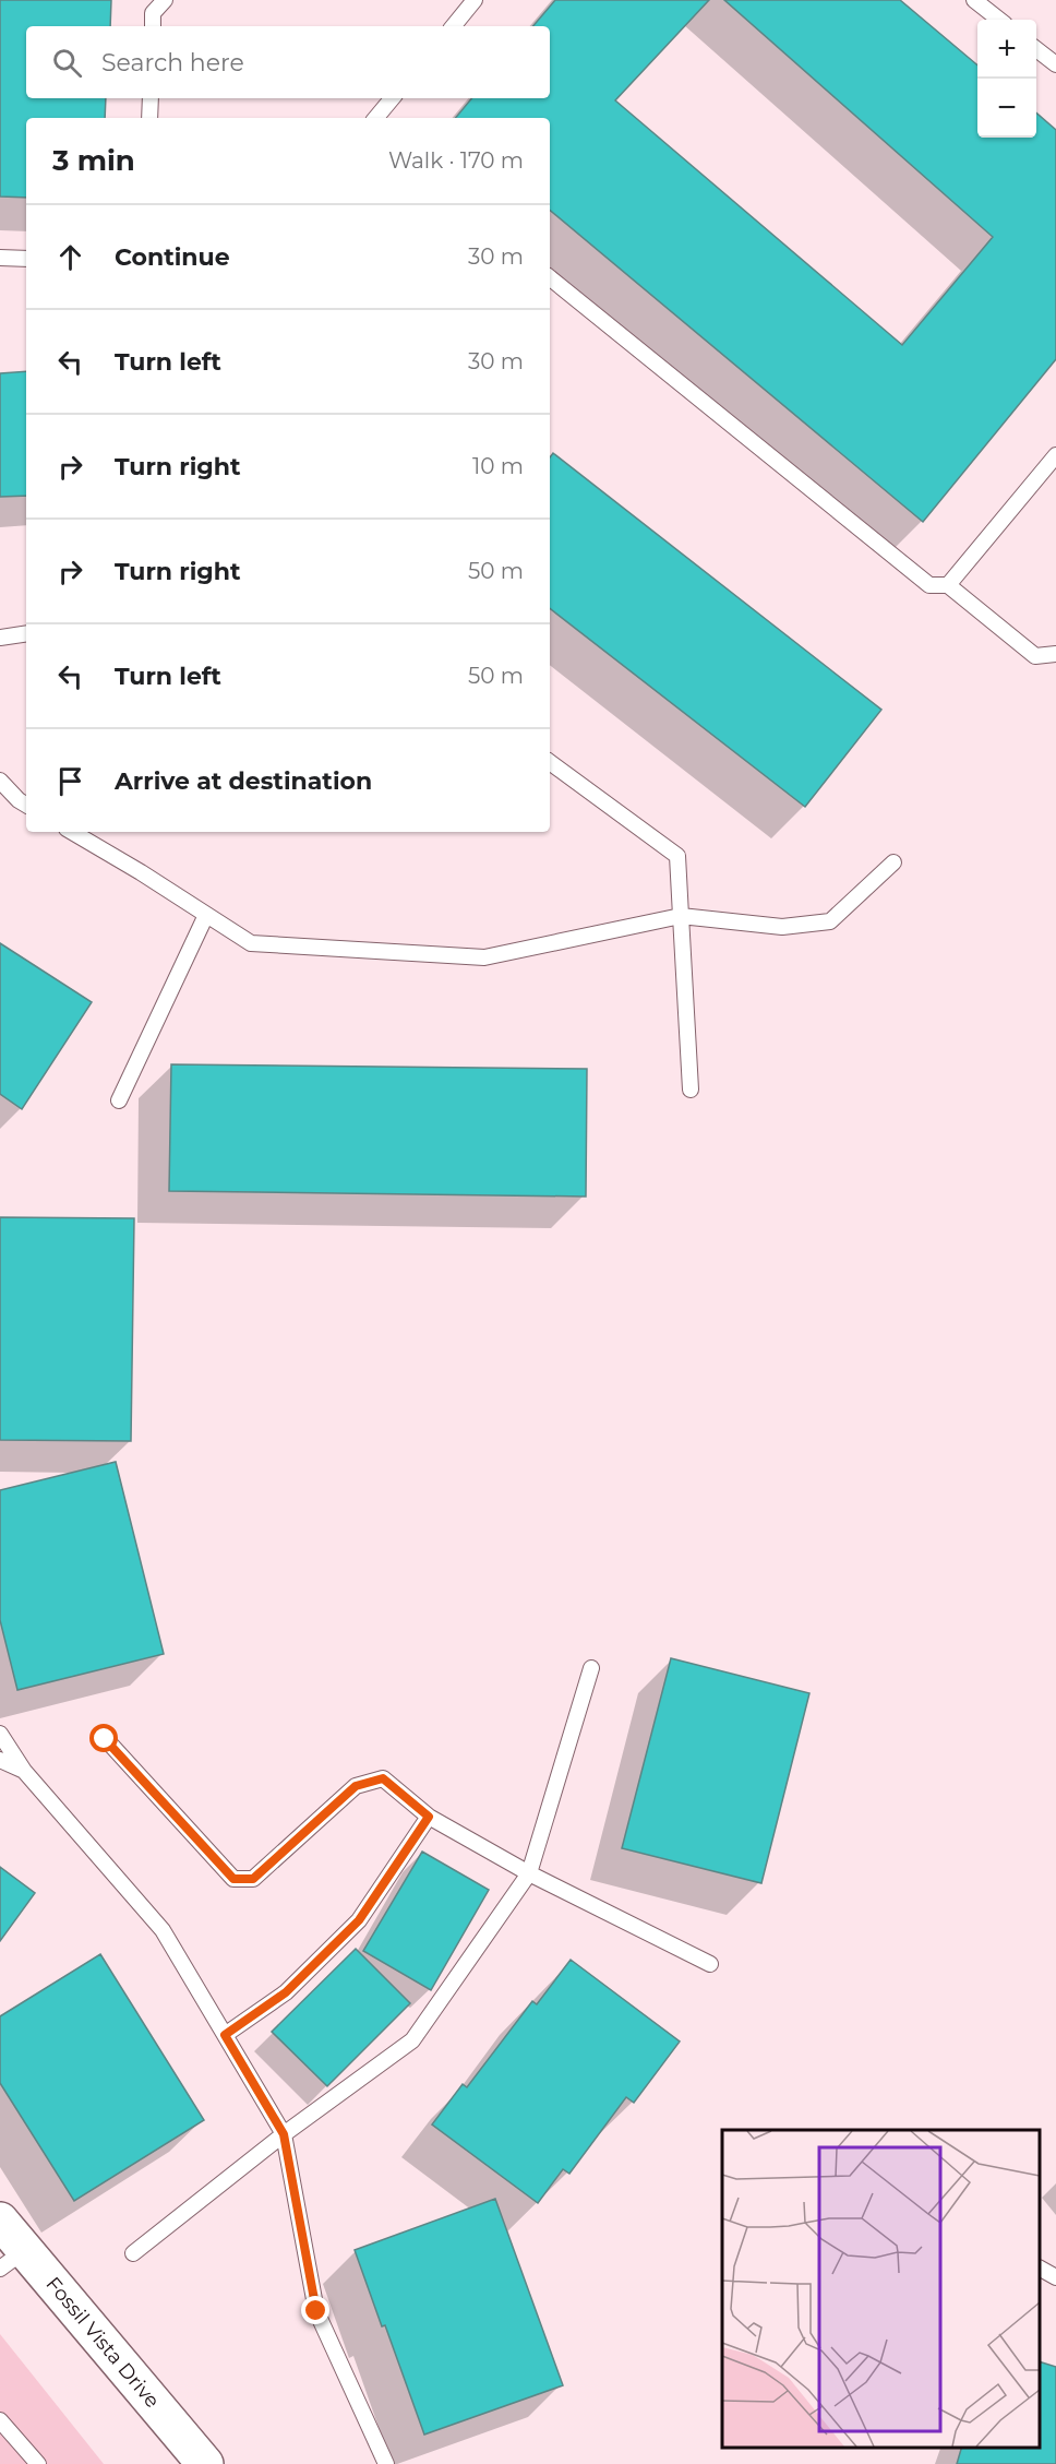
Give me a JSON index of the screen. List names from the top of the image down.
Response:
{
  "streets": {
    "street": ["Fossil Vista Drive"]
  },
  "page": {
    "map_buttons": ["+", "−"],
    "search": "Search here",
    "heading": ["3 min", "Walk · 170 m"],
    "list": [
      ["Continue", "30 m"],
      ["Turn left", "30 m"],
      ["Turn right", "10 m"],
      ["Turn right", "50 m"],
      ["Turn left", "50 m"],
      "Arrive at destination"
    ]
  }
}
